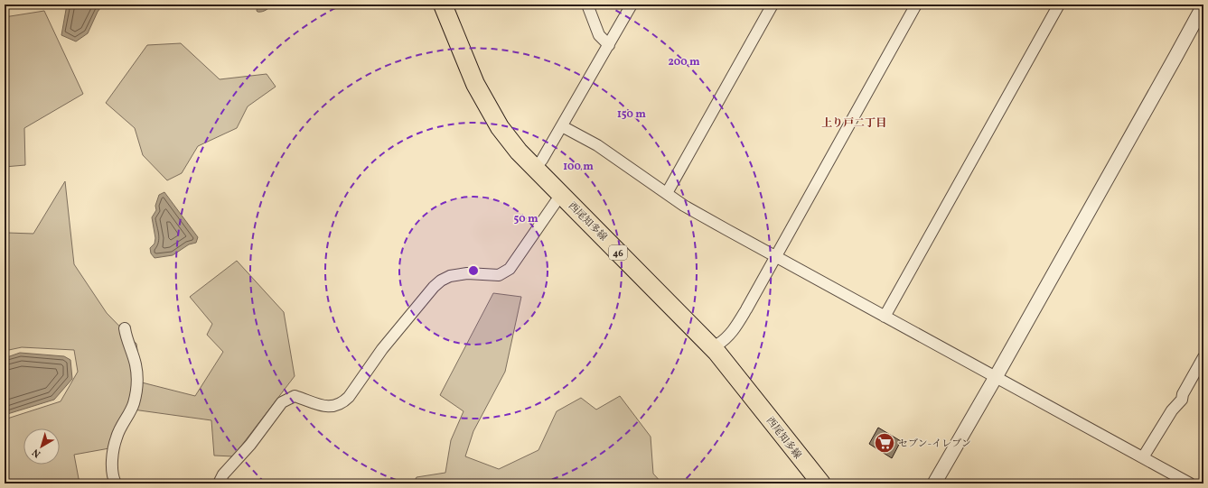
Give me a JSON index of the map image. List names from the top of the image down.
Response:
{
  "streets": {
    "main road": ["西尾知多線", "46"]
  },
  "districts": ["上り戸二丁目"],
  "places": {
    "supermarket": ["セブン-イレブン"]
  },
  "north": "bottom left",
  "rings": [
    "200 m",
    "150 m",
    "100 m",
    "50 m"
  ]
}
